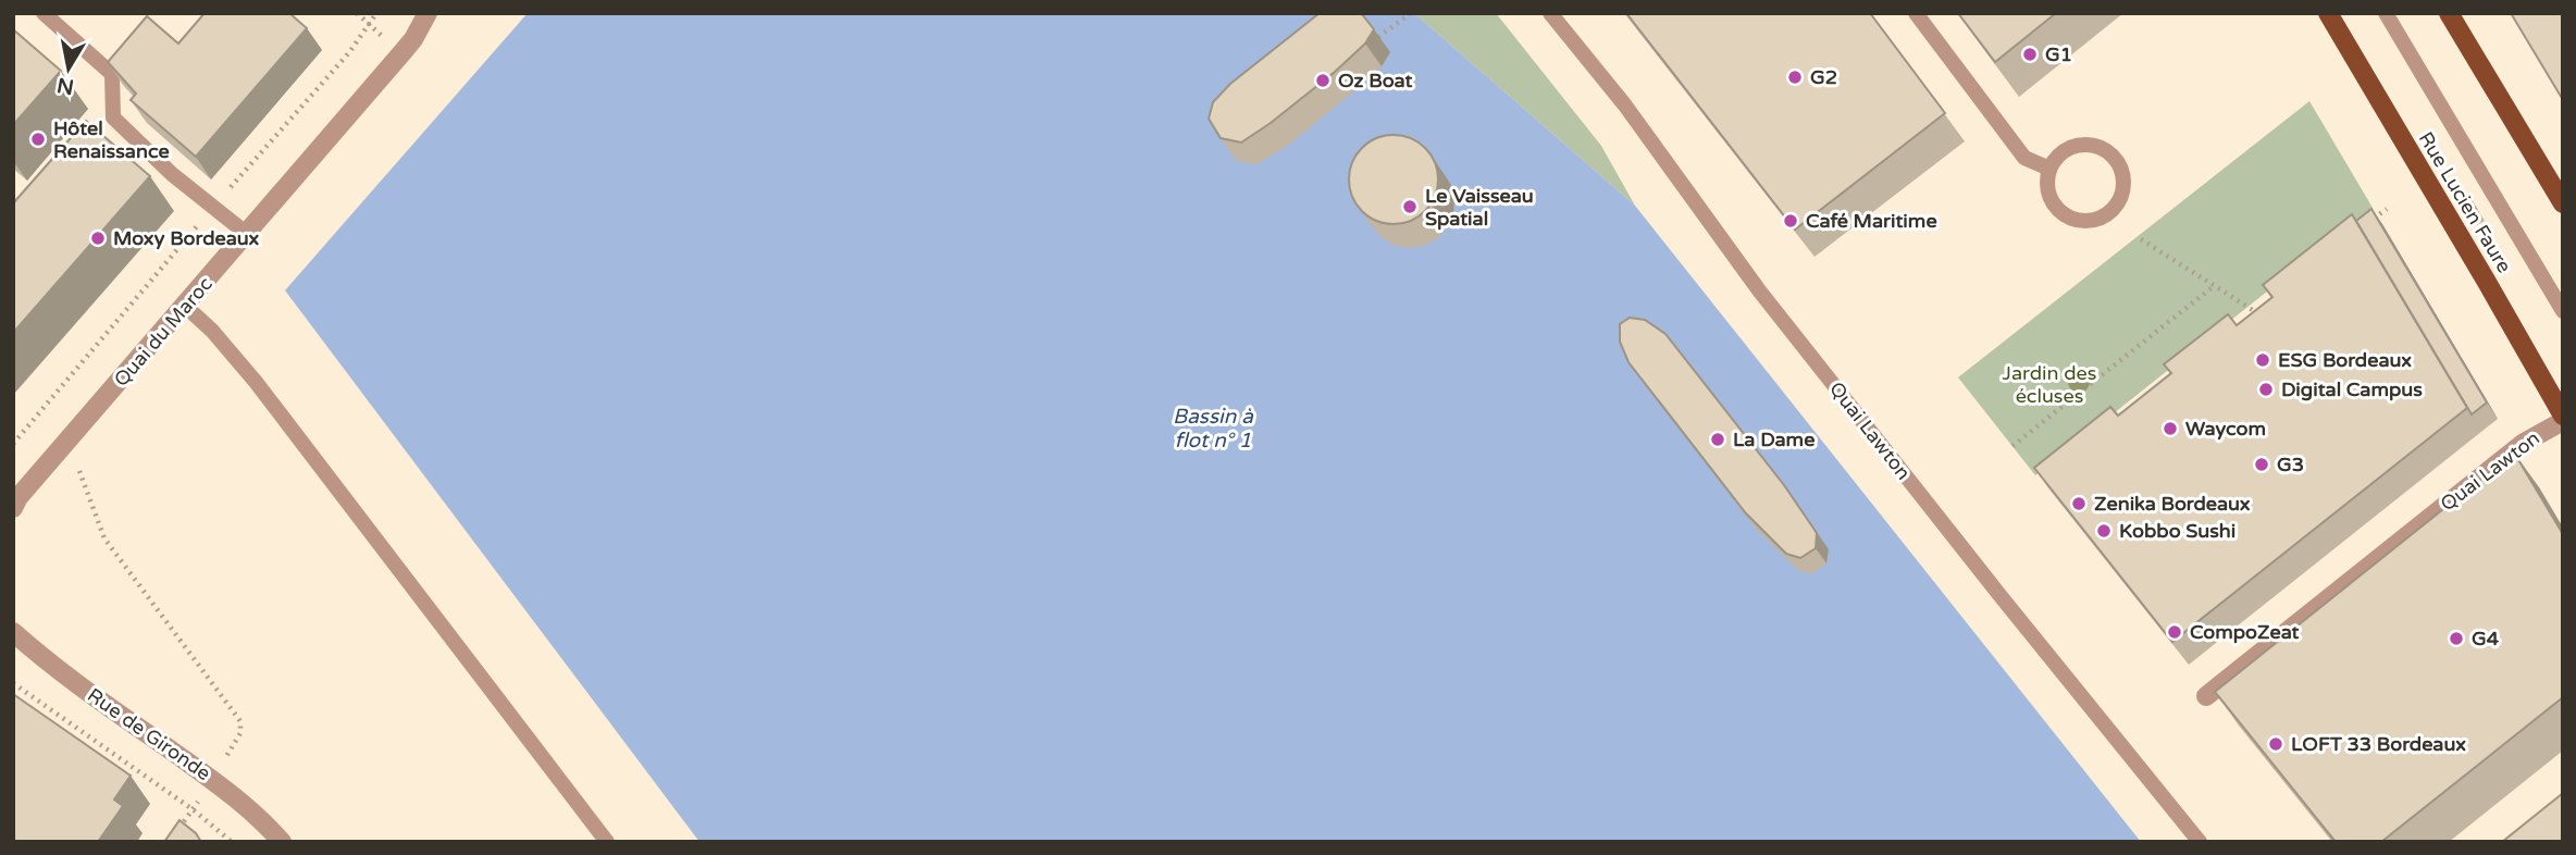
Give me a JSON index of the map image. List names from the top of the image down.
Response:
{
  "streets": {
    "main road": ["Rue Lucien Faure"],
    "street": ["Quai du Maroc", "Quai Lawton", "Rue de Gironde"]
  },
  "crossings": [
    ["Rue Lucien Faure", "Quai Lawton"]
  ],
  "water": ["Bassin à flot n° 1"],
  "parks": ["Jardin des écluses"],
  "places": [
    "G1",
    "G2",
    "Oz Boat",
    "Hôtel Renaissance",
    "Le Vaisseau Spatial",
    "Café Maritime",
    "Moxy Bordeaux",
    "ESG Bordeaux",
    "Digital Campus",
    "Waycom",
    "La Dame",
    "G3",
    "Zenika Bordeaux",
    "Kobbo Sushi",
    "CompoZeat",
    "G4",
    "LOFT 33 Bordeaux"
  ],
  "north": "bottom"
}
